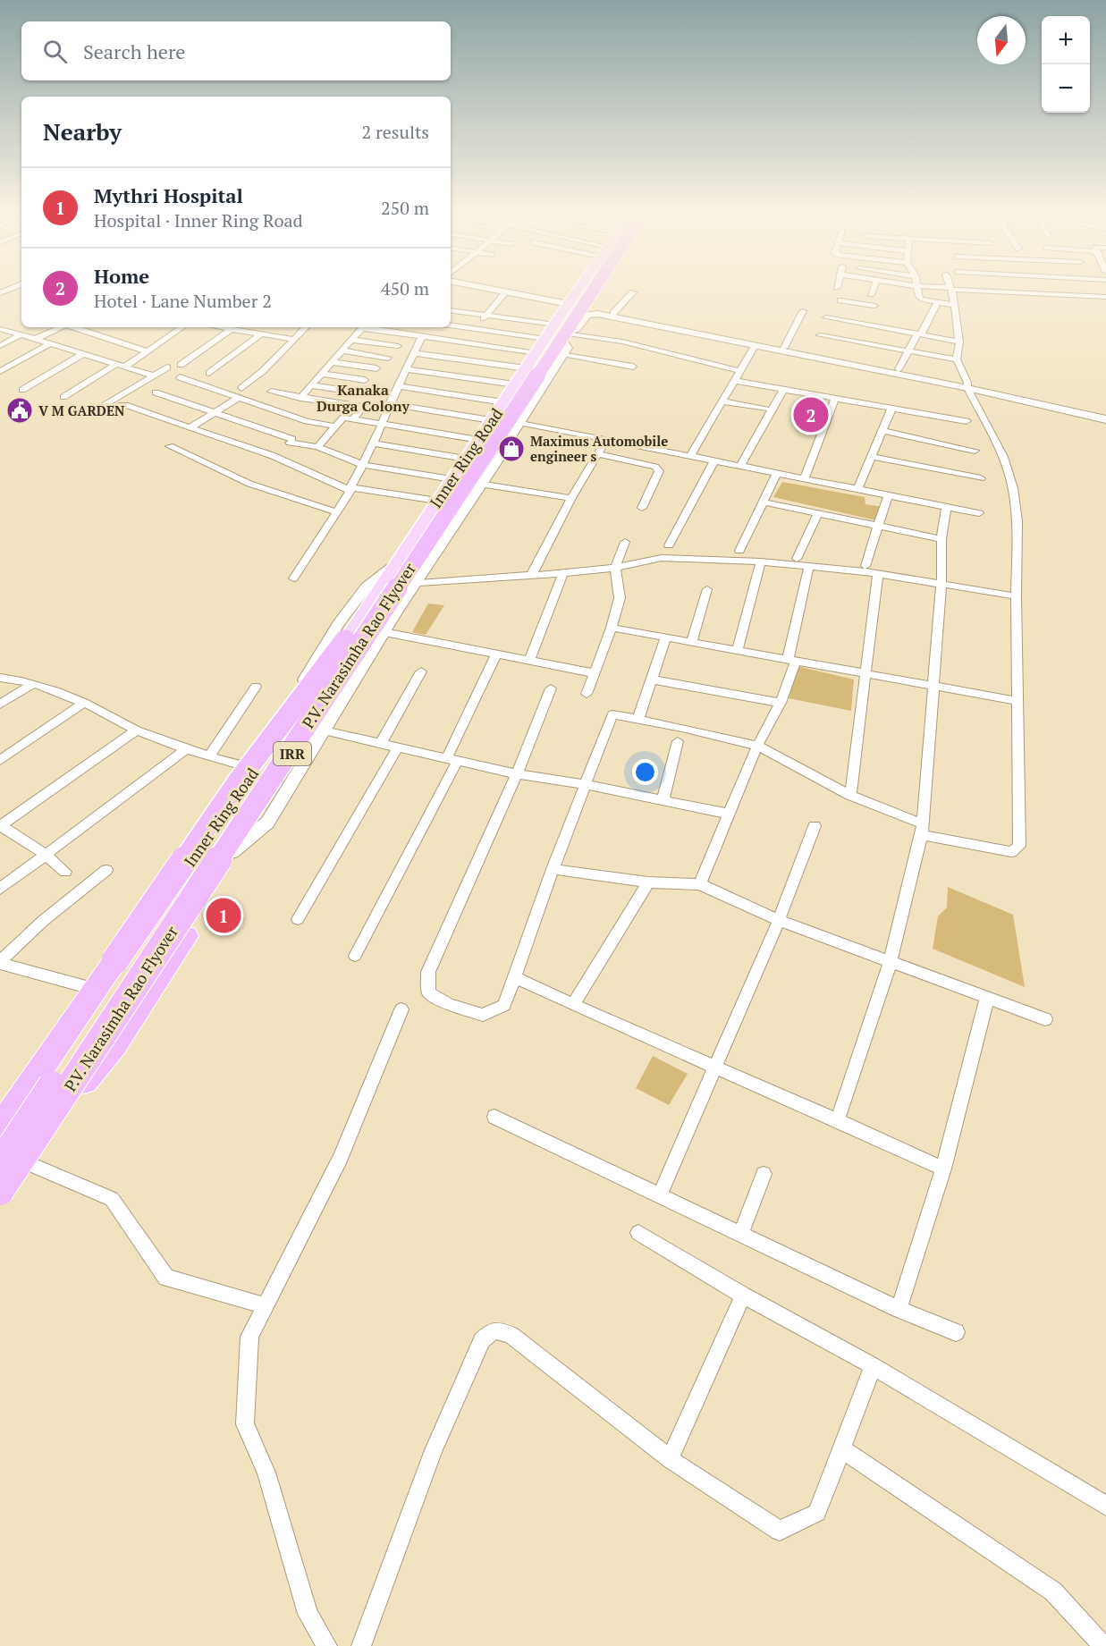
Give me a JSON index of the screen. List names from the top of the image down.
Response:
{
  "streets": {
    "highway": ["P.V. Narasimha Rao Flyover"],
    "main road": ["Inner Ring Road", "IRR"]
  },
  "districts": ["Kanaka Durga Colony"],
  "places": {
    "public building": ["V M GARDEN"],
    "shop": ["Maximus Automobile engineer s"]
  },
  "north": "bottom",
  "page": {
    "map_buttons": ["+", "−"],
    "search": "Search here",
    "heading": ["Nearby", "2 results"],
    "list": [
      {
        "mark": "1",
        "name": "Mythri Hospital",
        "note": "Hospital · Inner Ring Road",
        "value": "250 m"
      },
      {
        "mark": "2",
        "name": "Home",
        "note": "Hotel · Lane Number 2",
        "value": "450 m"
      }
    ],
    "pins": ["2", "1"]
  }
}
